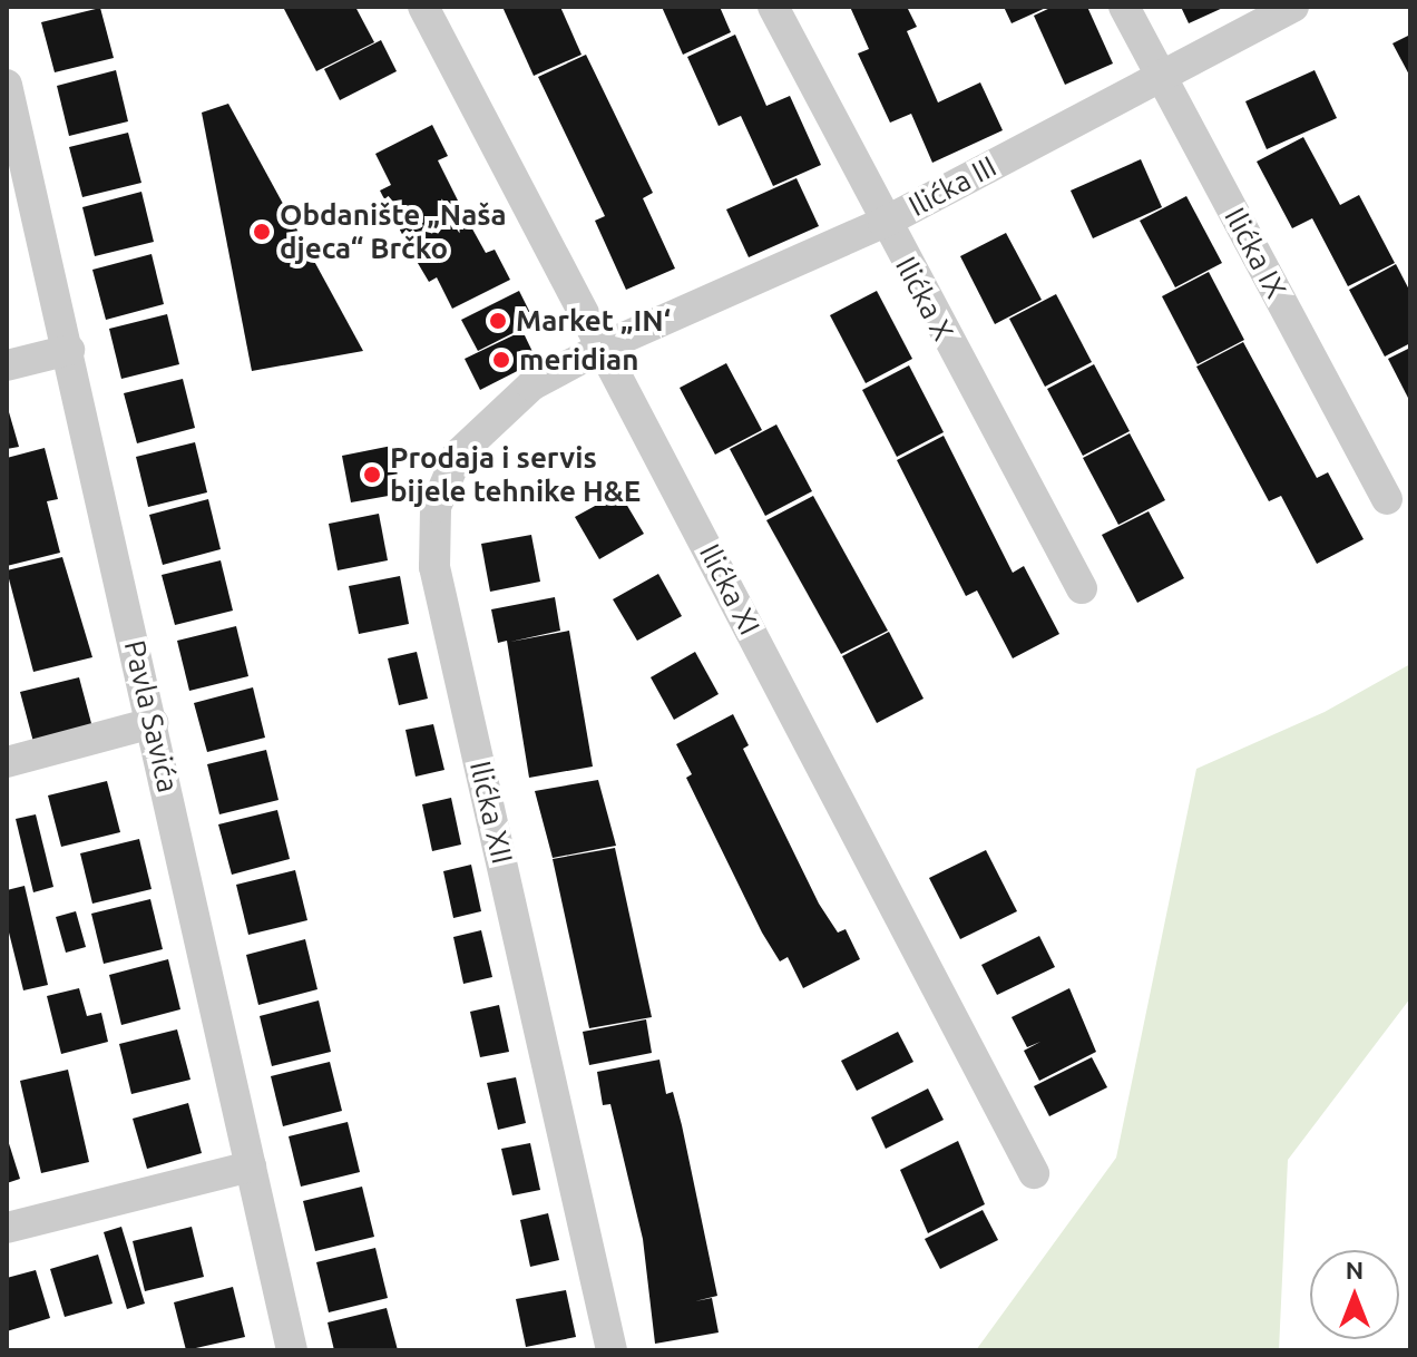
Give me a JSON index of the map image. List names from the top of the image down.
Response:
{
  "streets": {
    "street": [
      "Ilićka III",
      "Ilićka IX",
      "Ilićka X",
      "Ilićka XI",
      "Pavla Savića",
      "Ilićka XII"
    ]
  },
  "crossings": [
    ["Ilićka III", "Ilićka IX"],
    ["Ilićka III", "Ilićka X"],
    ["Ilićka III", "Ilićka XI"],
    ["Ilićka III", "Ilićka XII"],
    ["Ilićka XI", "Ilićka XII"]
  ],
  "places": [
    "Obdanište „Naša djeca“ Brčko",
    "Market „IN‘",
    "meridian",
    "Prodaja i servis bijele tehnike H&E"
  ],
  "north": "top"
}
